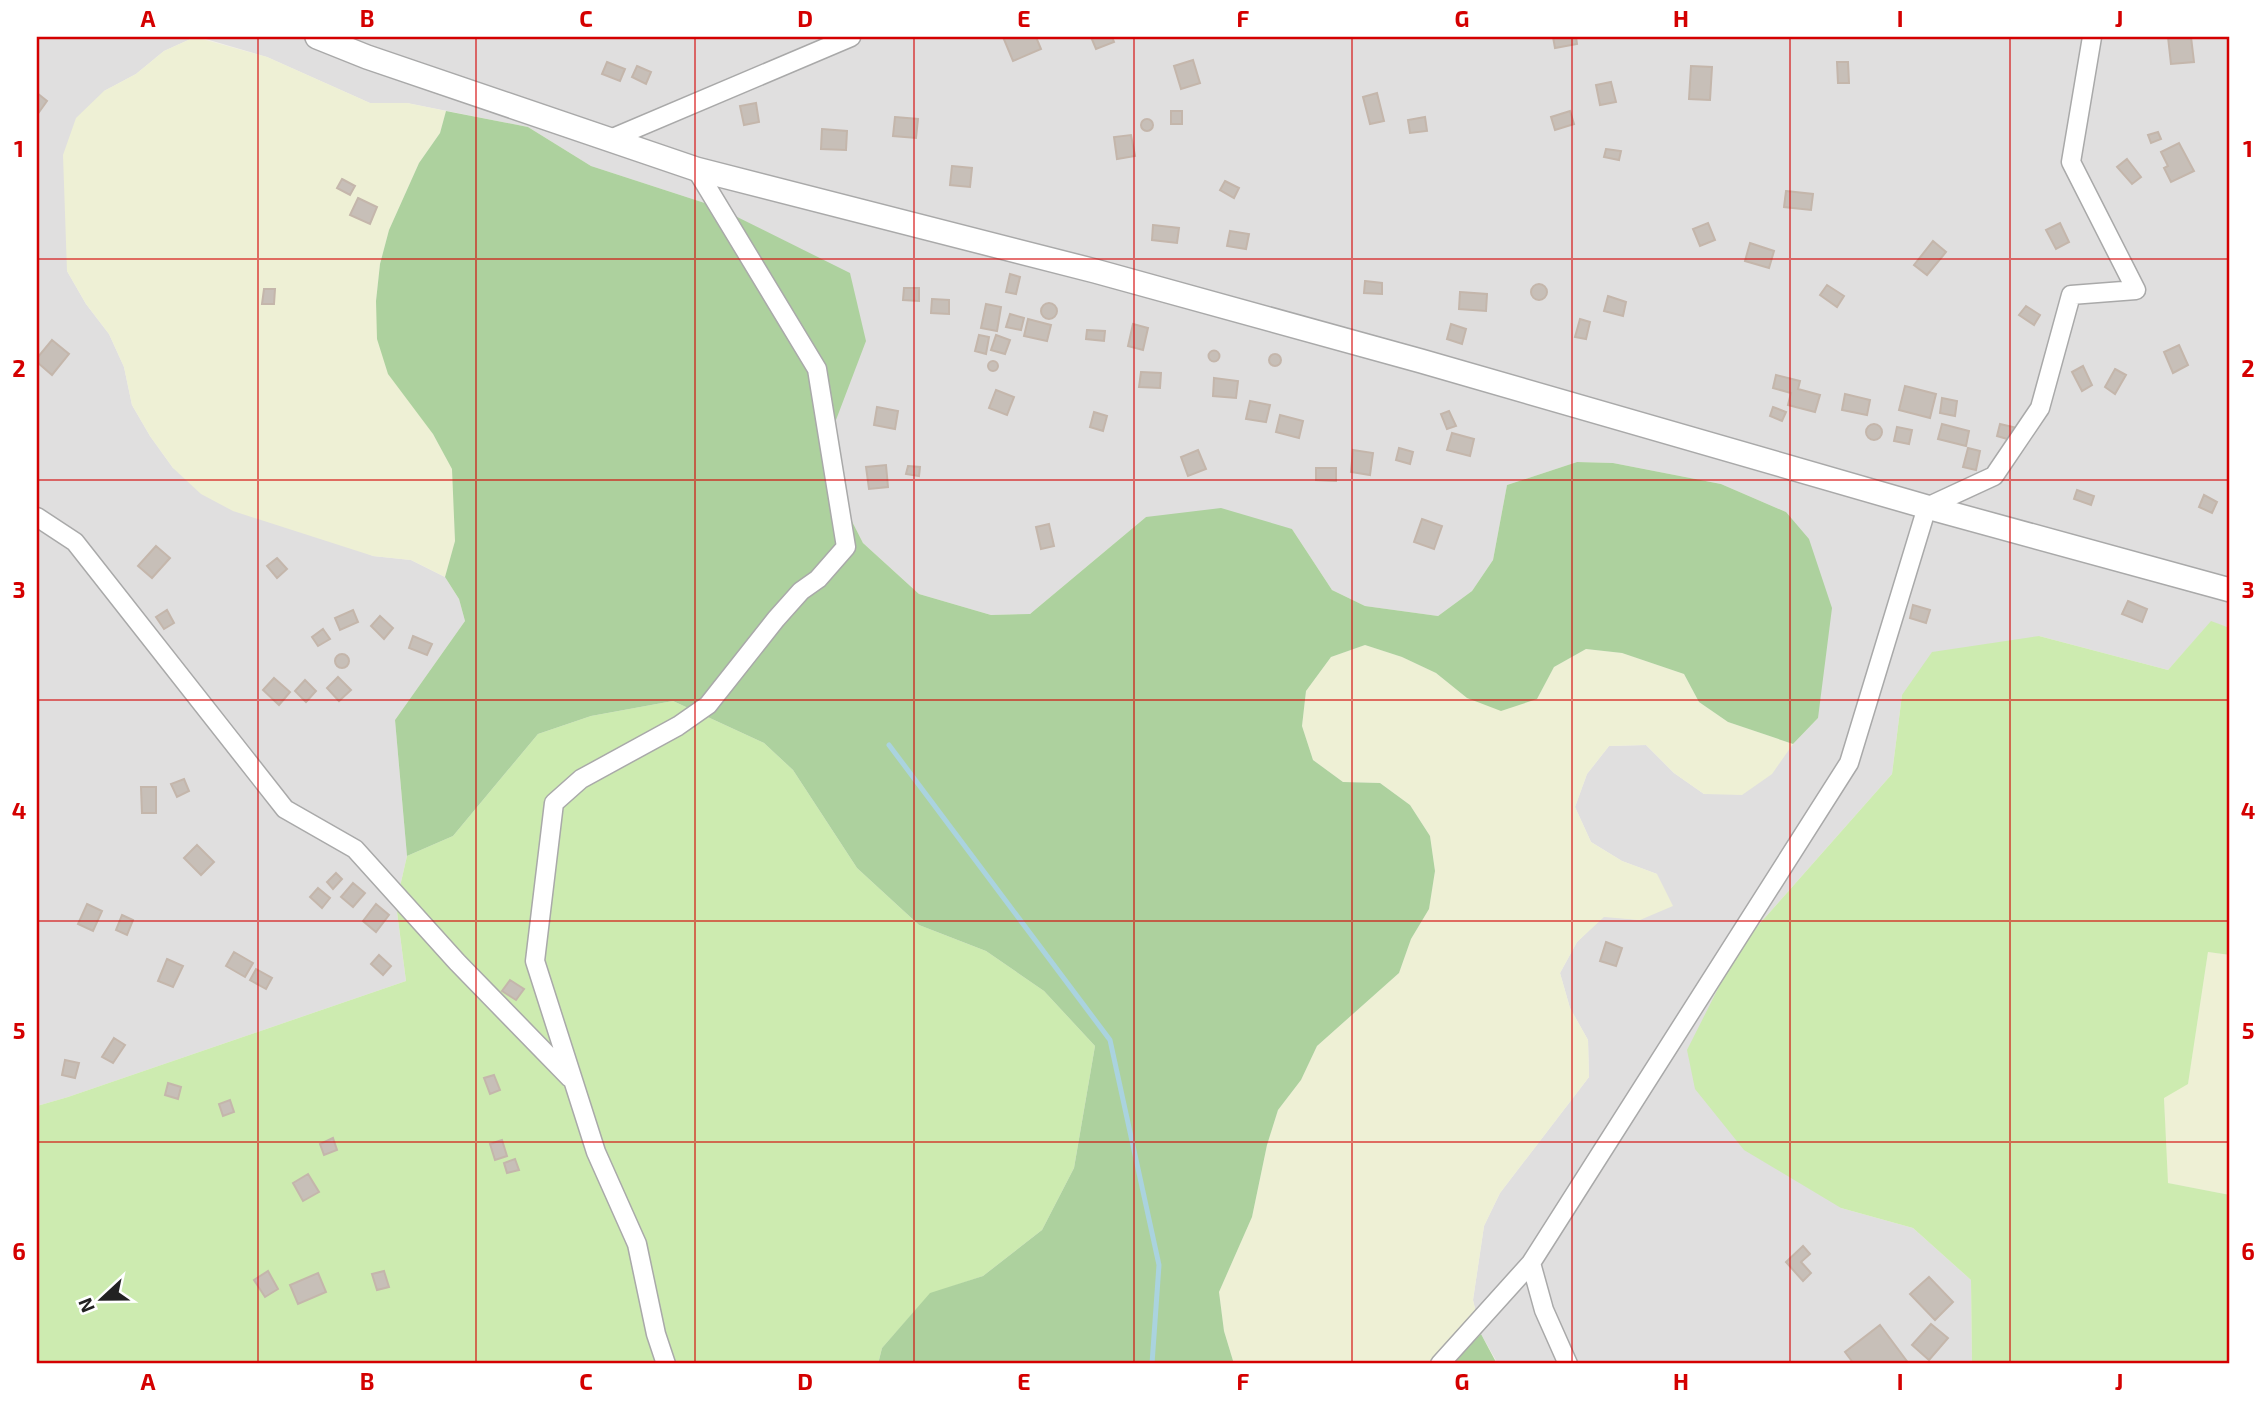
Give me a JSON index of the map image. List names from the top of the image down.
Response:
{
  "north": "left",
  "grid": {
    "columns": [
      "A",
      "B",
      "C",
      "D",
      "E",
      "F",
      "G",
      "H",
      "I",
      "J"
    ],
    "rows": [
      "1",
      "2",
      "3",
      "4",
      "5",
      "6"
    ]
  }
}
